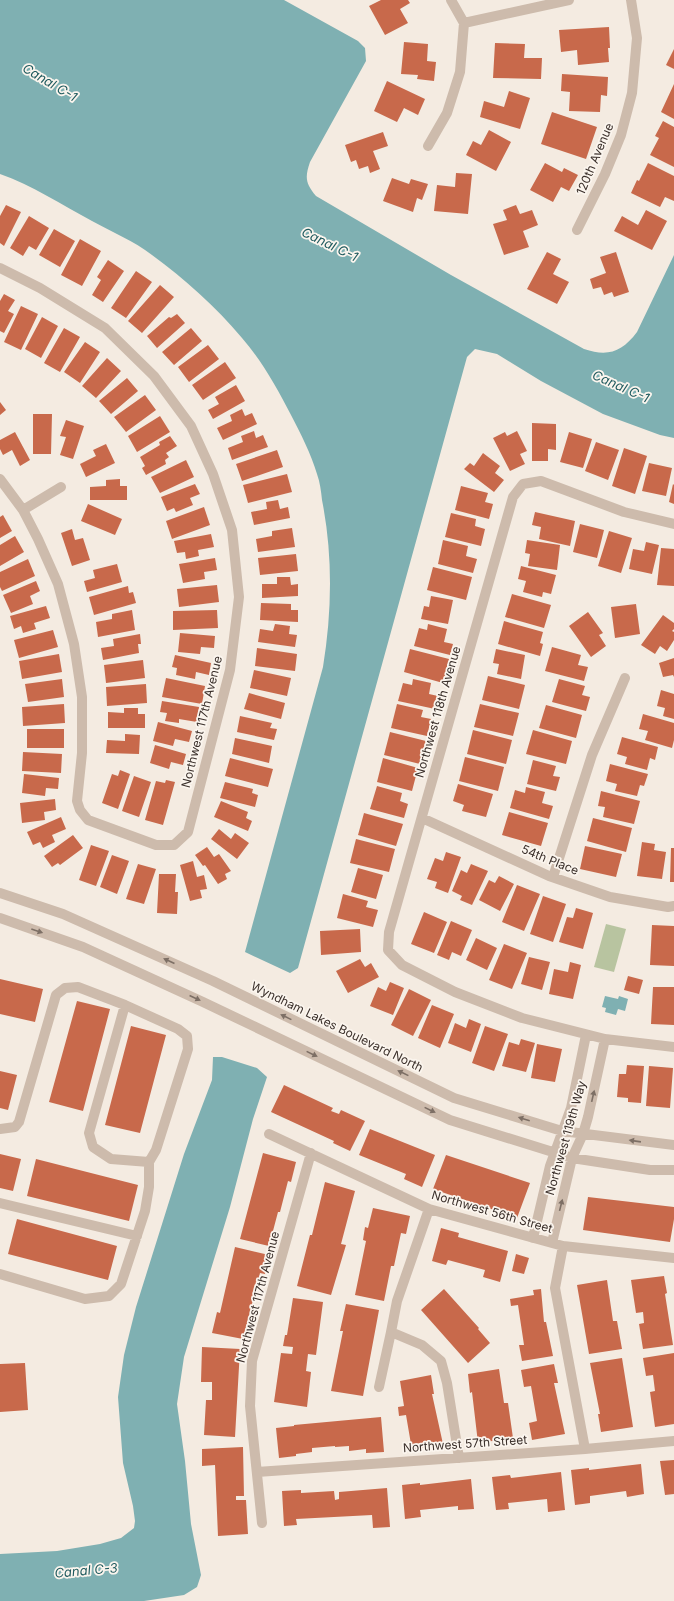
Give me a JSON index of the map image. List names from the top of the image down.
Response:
{
  "streets": {
    "street": [
      "120th Avenue",
      "Northwest 118th Avenue",
      "Northwest 117th Avenue",
      "54th Place",
      "Wyndham Lakes Boulevard North",
      "Northwest 119th Way",
      "Northwest 56th Street",
      "Northwest 57th Street"
    ]
  },
  "crossings": [
    ["Northwest 118th Avenue", "54th Place"],
    ["Northwest 118th Avenue", "Northwest 119th Way"],
    ["Northwest 117th Avenue", "Northwest 56th Street"],
    ["Northwest 117th Avenue", "Northwest 57th Street"],
    ["Wyndham Lakes Boulevard North", "Northwest 119th Way"],
    ["Northwest 119th Way", "Northwest 56th Street"]
  ],
  "water": ["Canal C-1", "Canal C-3"]
}
